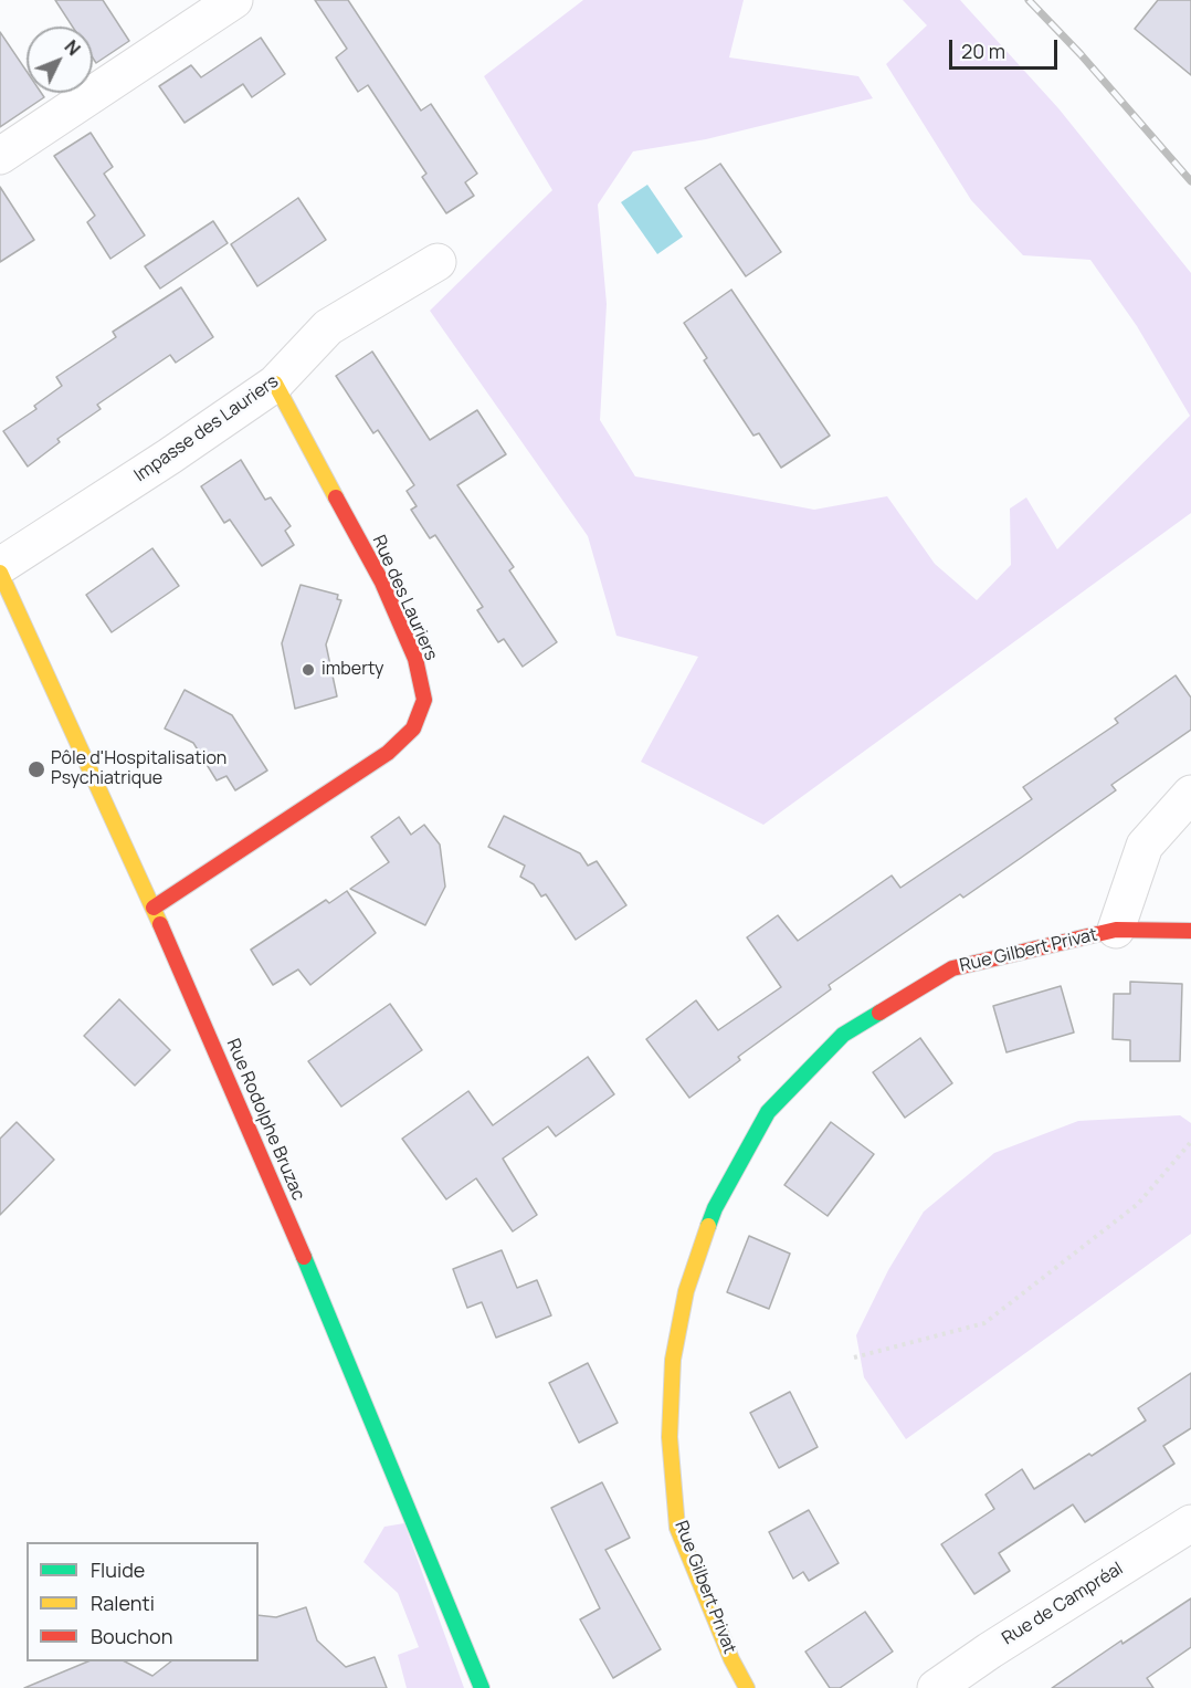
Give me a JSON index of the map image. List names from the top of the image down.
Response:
{
  "streets": {
    "street": [
      "Impasse des Lauriers",
      "Rue des Lauriers",
      "Rue Gilbert Privat",
      "Rue Rodolphe Bruzac",
      "Rue de Campréal"
    ]
  },
  "crossings": [
    ["Impasse des Lauriers", "Rue des Lauriers"],
    ["Rue des Lauriers", "Rue Rodolphe Bruzac"]
  ],
  "places": ["imberty", "Pôle d'Hospitalisation Psychiatrique"],
  "legend": ["Fluide", "Ralenti", "Bouchon"],
  "scale_bar": "20 m",
  "north": "top right"
}
